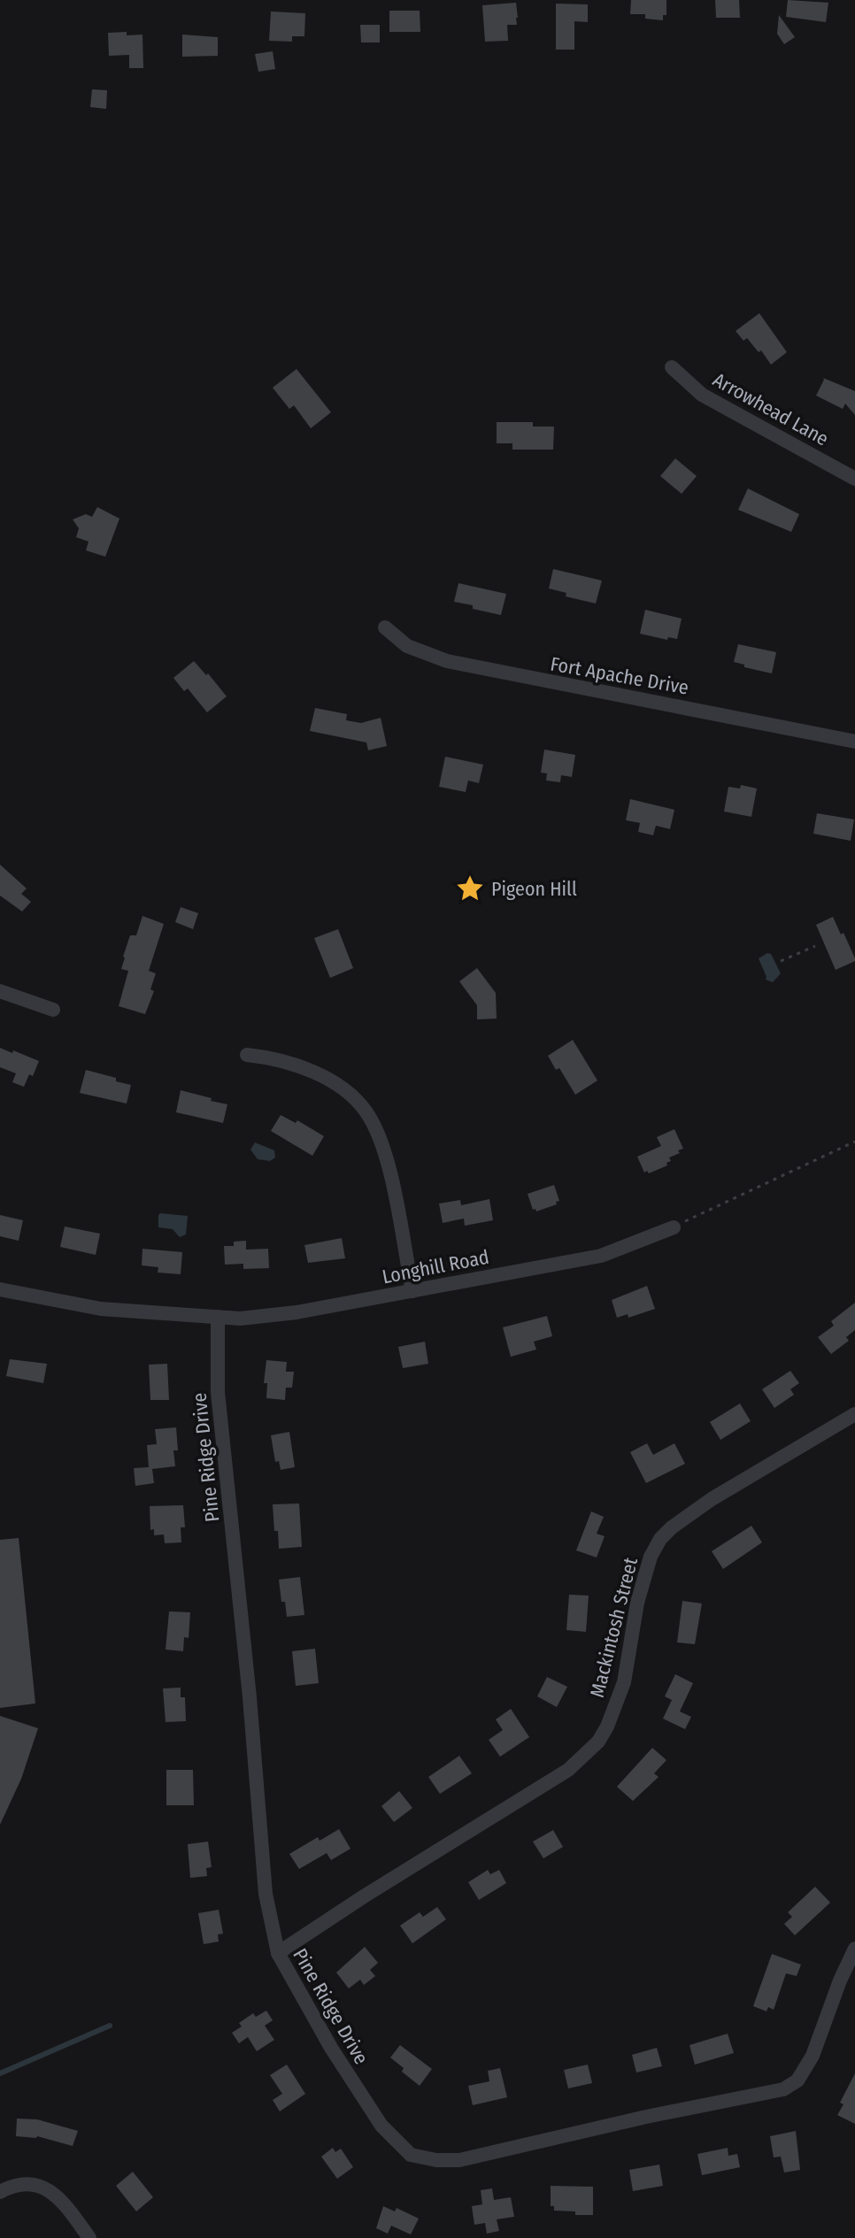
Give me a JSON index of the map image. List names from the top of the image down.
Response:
{
  "streets": {
    "street": [
      "Arrowhead Lane",
      "Fort Apache Drive",
      "Longhill Road",
      "Pine Ridge Drive",
      "Mackintosh Street"
    ]
  },
  "crossings": [
    ["Longhill Road", "Pine Ridge Drive"],
    ["Pine Ridge Drive", "Mackintosh Street"]
  ],
  "places": {
    "place": ["Pigeon Hill"]
  }
}
